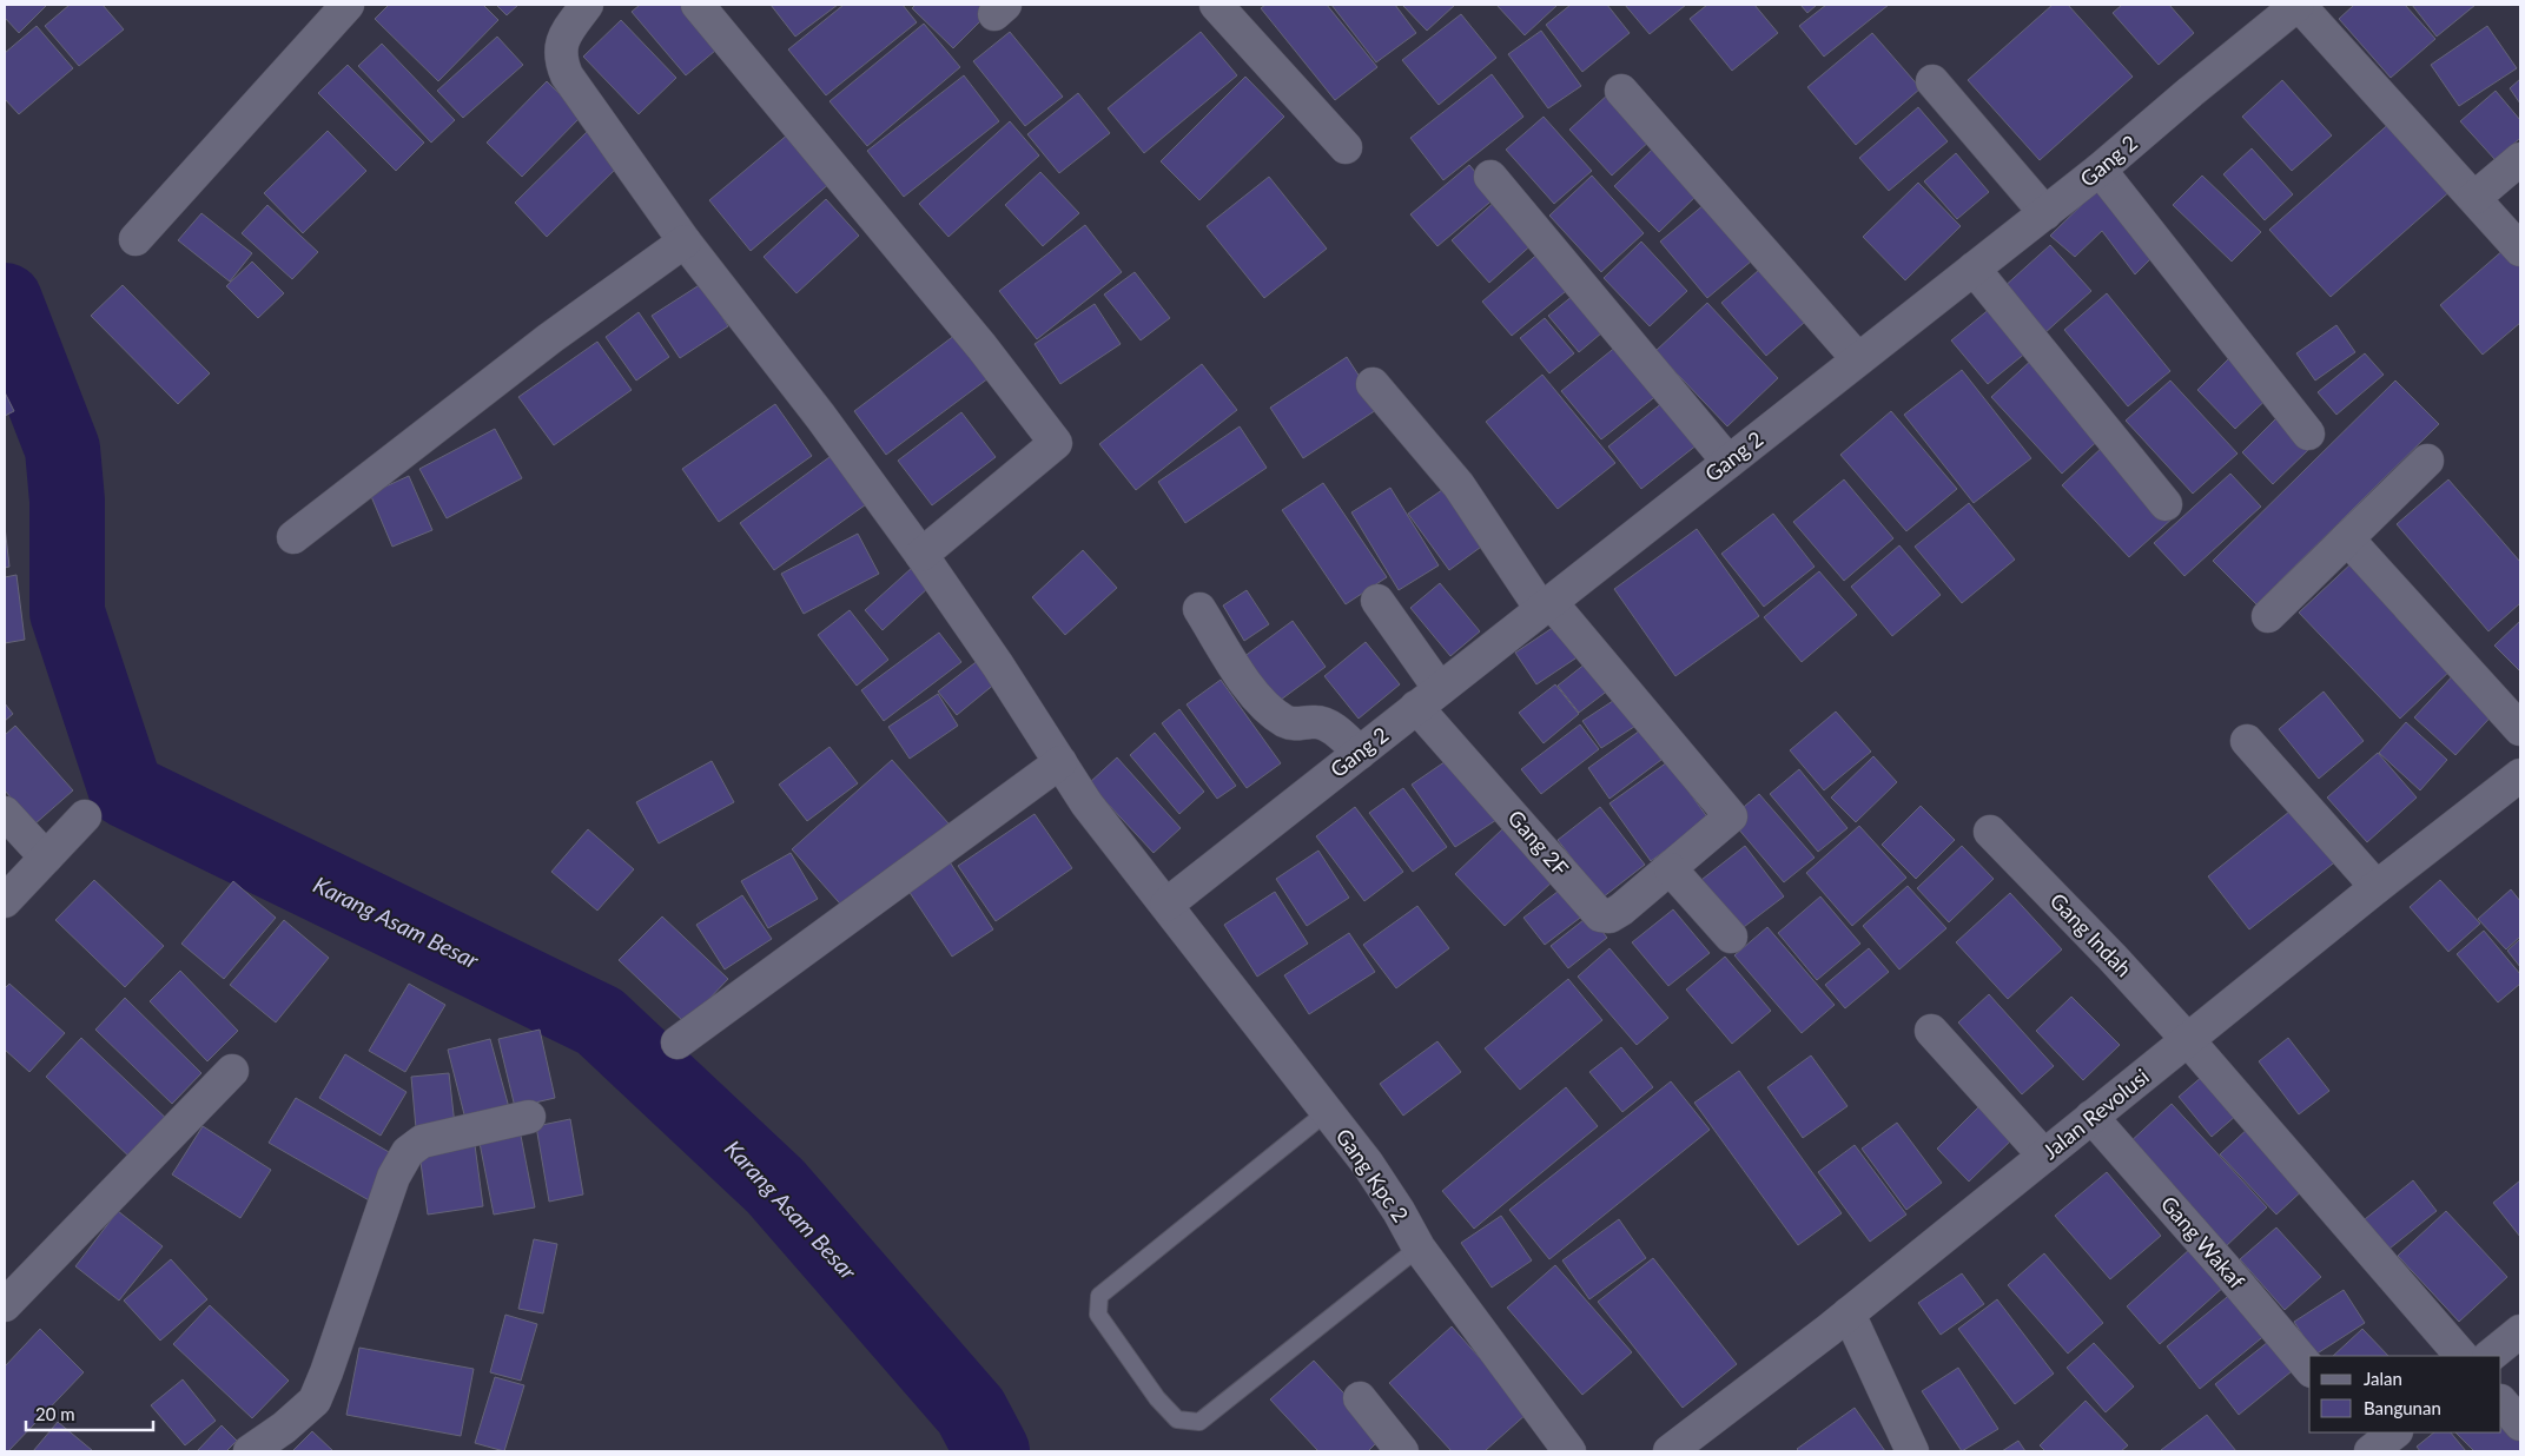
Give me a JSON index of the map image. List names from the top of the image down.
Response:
{
  "streets": {
    "street": [
      "Gang 2",
      "Gang 2F",
      "Gang Indah",
      "Jalan Revolusi",
      "Gang Kpc 2",
      "Gang Wakaf"
    ]
  },
  "crossings": [
    ["Gang 2", "Gang 2F"],
    ["Gang 2", "Gang Kpc 2"],
    ["Gang Indah", "Jalan Revolusi"],
    ["Jalan Revolusi", "Gang Wakaf"]
  ],
  "water": ["Karang Asam Besar"],
  "legend": ["Jalan", "Bangunan"],
  "scale_bar": "20 m"
}
